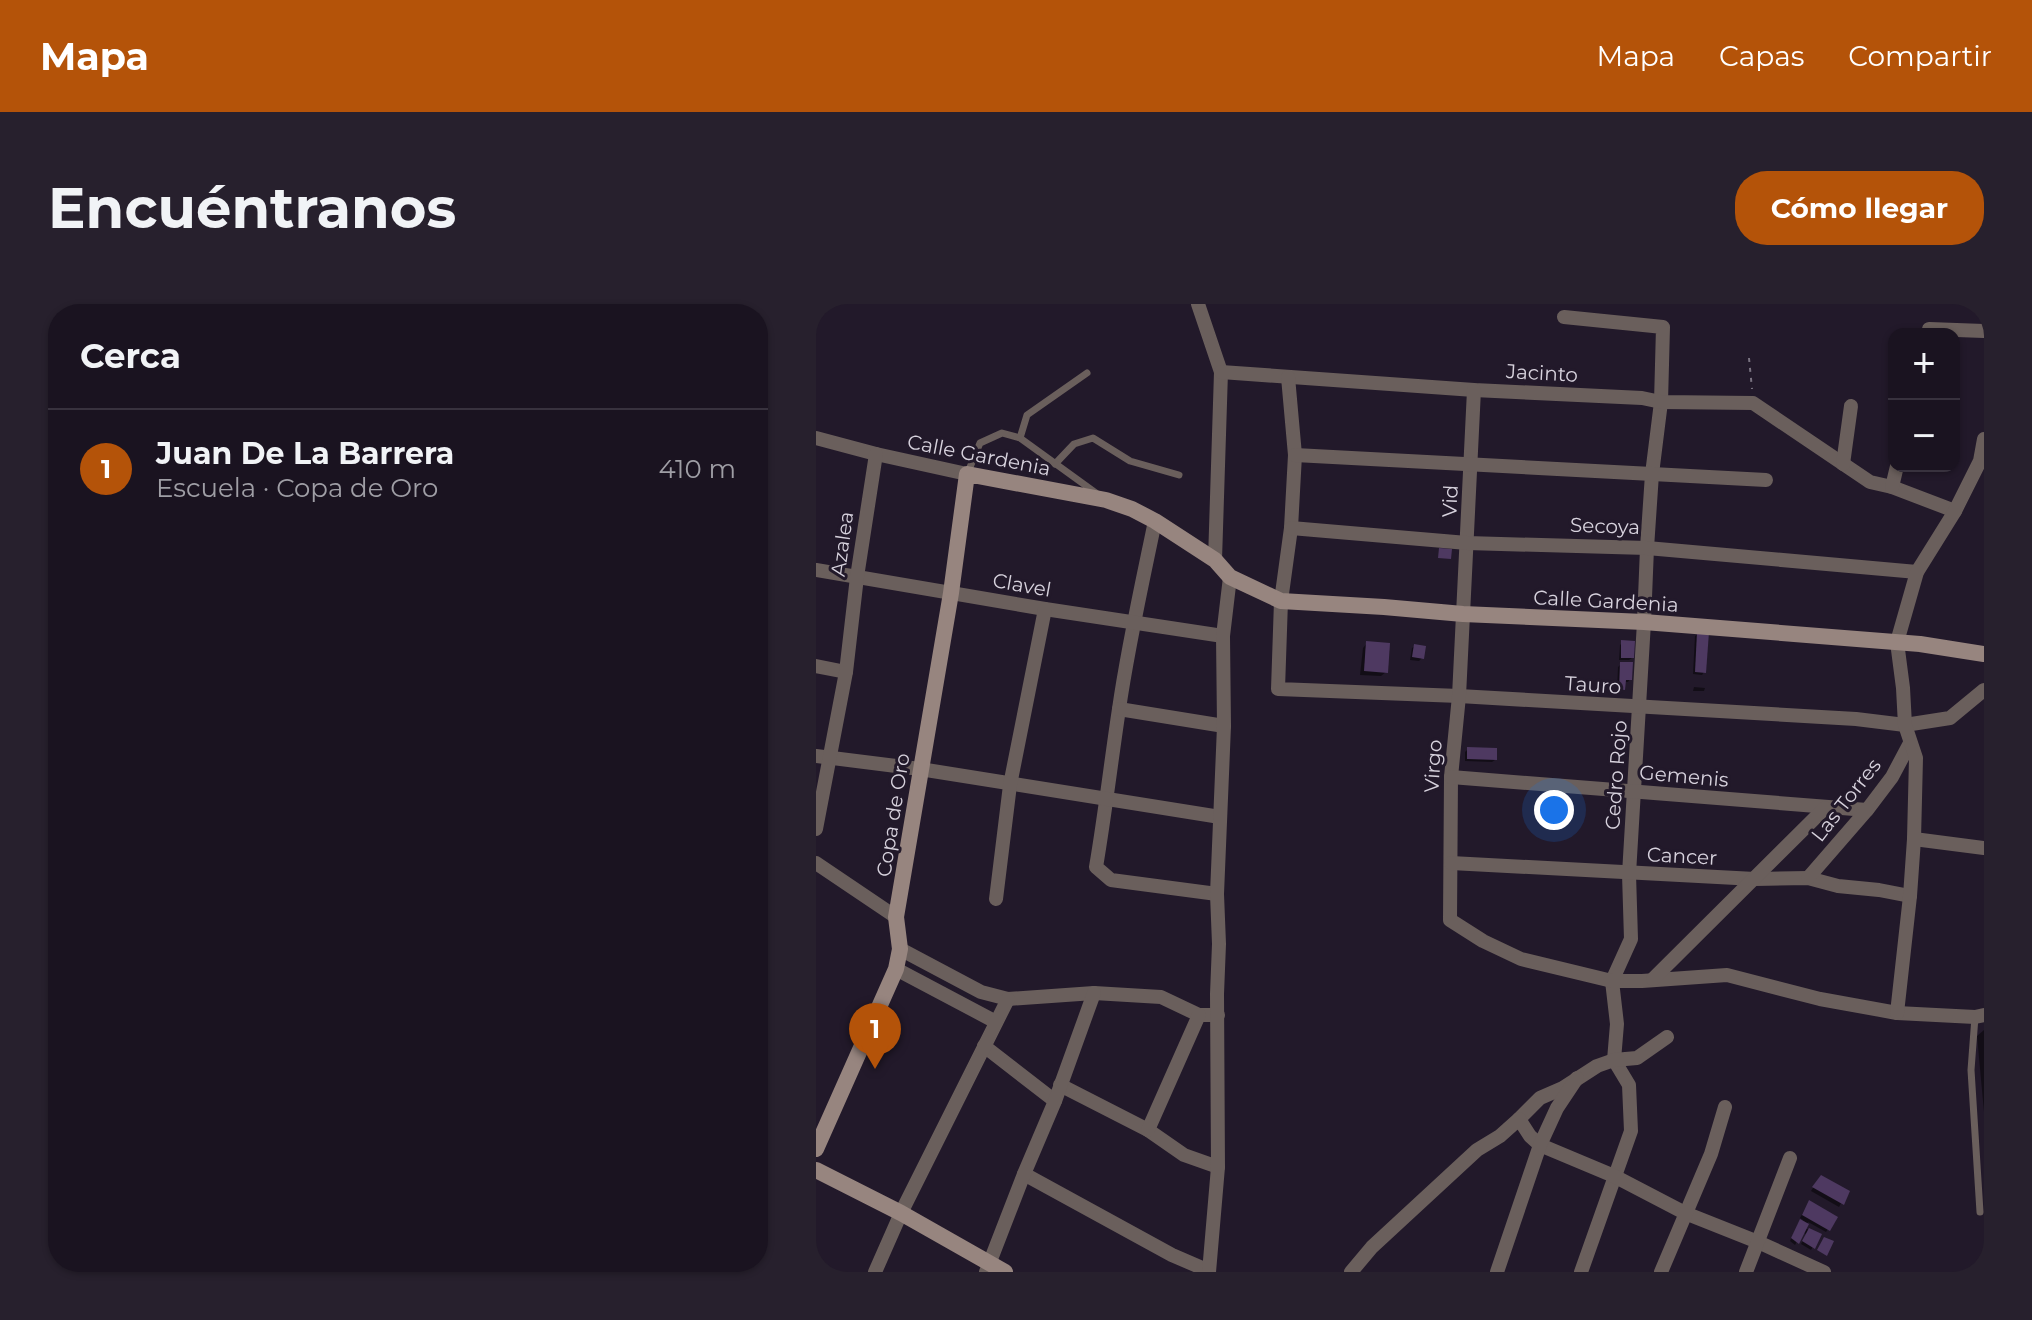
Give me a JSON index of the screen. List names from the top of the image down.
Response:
{
  "streets": {
    "street": [
      "Jacinto",
      "Calle Gardenia",
      "Vid",
      "Secoya",
      "Azalea",
      "Clavel",
      "Tauro",
      "Virgo",
      "Cedro Rojo",
      "Gemenis",
      "Las Torres",
      "Copa de Oro",
      "Cancer"
    ]
  },
  "crossings": [
    ["Jacinto", "Vid"],
    ["Jacinto", "Cedro Rojo"],
    ["Calle Gardenia", "Vid"],
    ["Calle Gardenia", "Azalea"],
    ["Calle Gardenia", "Tauro"],
    ["Calle Gardenia", "Virgo"],
    ["Calle Gardenia", "Cedro Rojo"],
    ["Calle Gardenia", "Copa de Oro"],
    ["Vid", "Secoya"],
    ["Vid", "Virgo"],
    ["Secoya", "Cedro Rojo"],
    ["Azalea", "Clavel"],
    ["Clavel", "Copa de Oro"],
    ["Tauro", "Virgo"],
    ["Tauro", "Cedro Rojo"],
    ["Virgo", "Cedro Rojo"],
    ["Virgo", "Gemenis"],
    ["Virgo", "Cancer"],
    ["Cedro Rojo", "Gemenis"],
    ["Cedro Rojo", "Cancer"],
    ["Gemenis", "Las Torres"],
    ["Las Torres", "Cancer"]
  ],
  "page": {
    "header": "Mapa",
    "nav": ["Mapa", "Capas", "Compartir"],
    "buttons": "Cómo llegar",
    "title": "Encuéntranos",
    "heading": "Cerca",
    "map_buttons": ["+", "−"],
    "list": [
      {
        "mark": "1",
        "name": "Juan De La Barrera",
        "note": "Escuela · Copa de Oro",
        "value": "410 m"
      }
    ],
    "pins": "1"
  }
}
